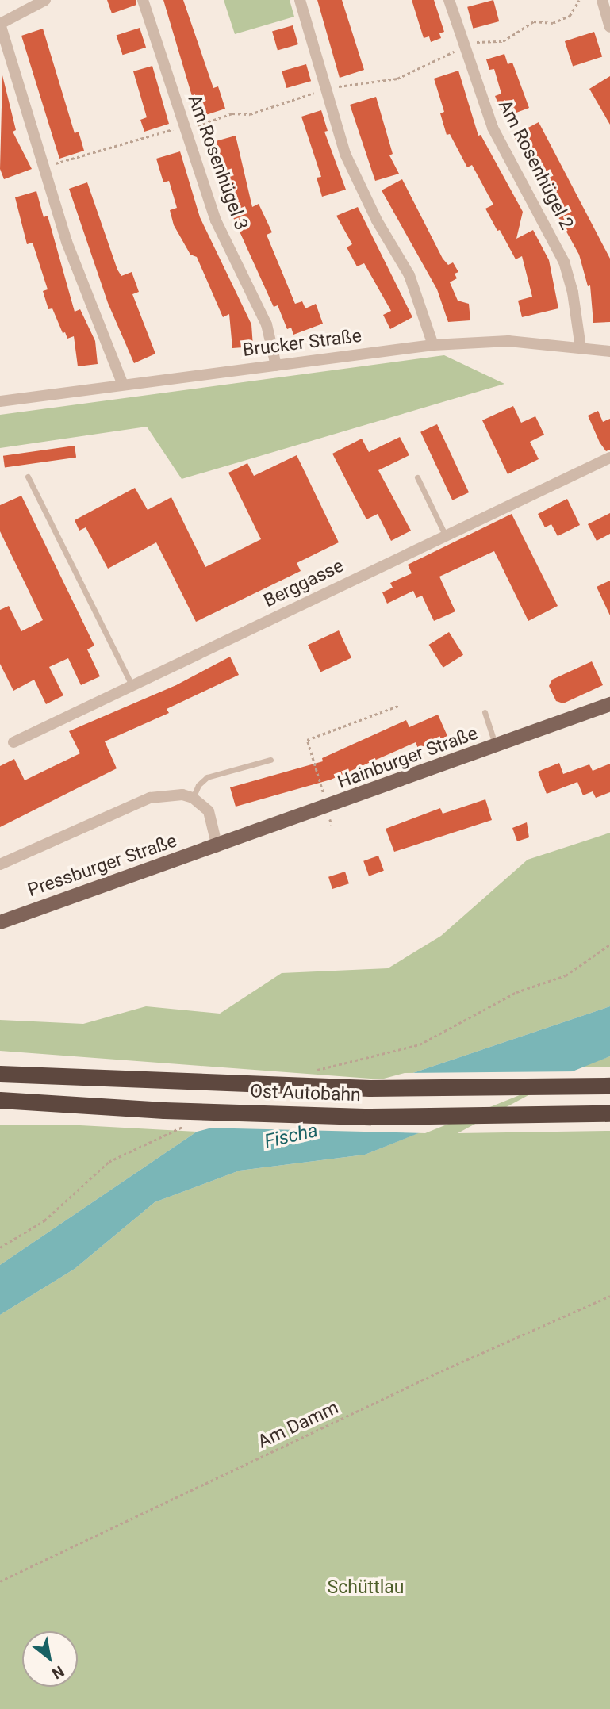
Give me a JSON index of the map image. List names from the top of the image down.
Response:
{
  "streets": {
    "highway": ["Ost Autobahn"],
    "main road": ["Hainburger Straße", "Pressburger Straße"],
    "street": [
      "Am Rosenhügel 3",
      "Am Rosenhügel 2",
      "Brucker Straße",
      "Berggasse"
    ],
    "path": ["Am Damm"]
  },
  "crossings": [
    ["Am Rosenhügel 3", "Brucker Straße"],
    ["Am Rosenhügel 2", "Brucker Straße"],
    ["Hainburger Straße", "Pressburger Straße"]
  ],
  "water": ["Fischa"],
  "parks": ["Schüttlau"],
  "north": "bottom right"
}
